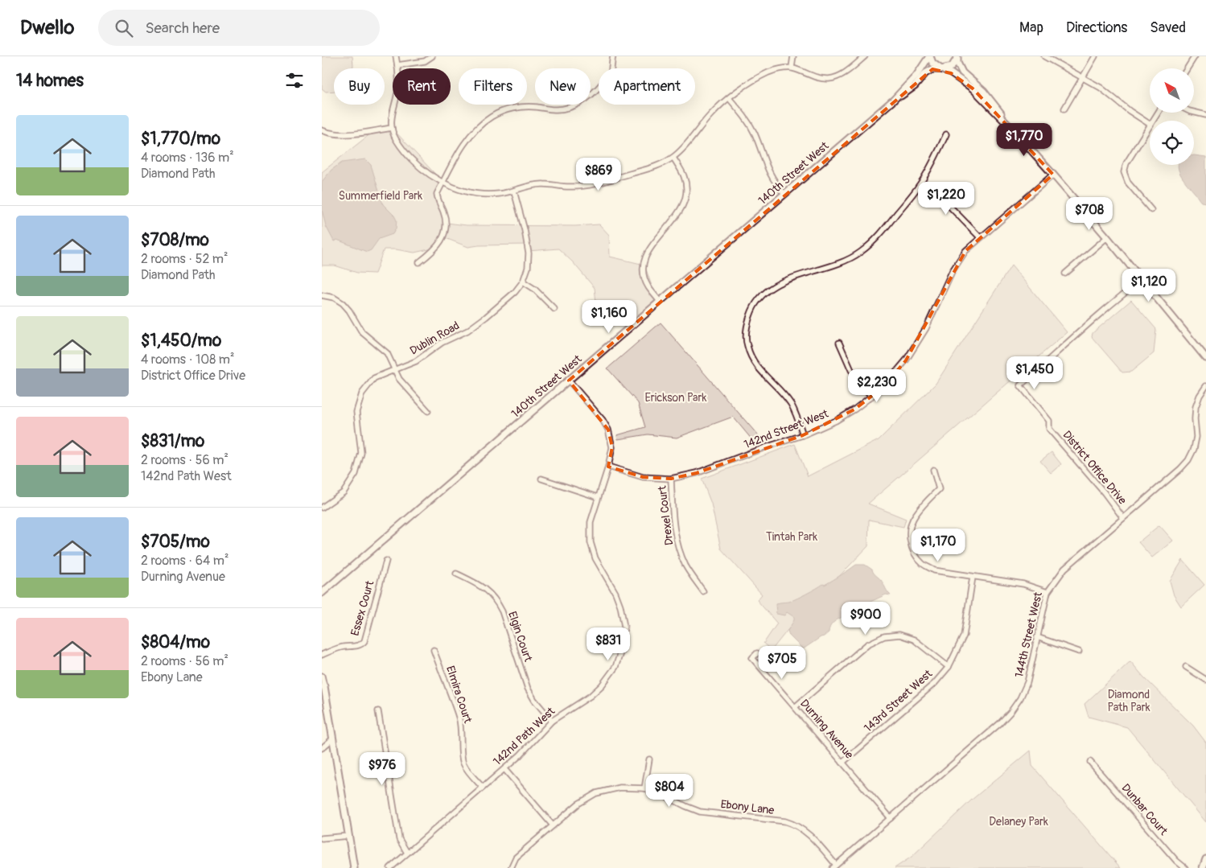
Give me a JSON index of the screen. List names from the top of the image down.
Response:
{
  "streets": {
    "street": [
      "140th Street West",
      "Dublin Road",
      "142nd Street West",
      "District Office Drive",
      "Drexel Court",
      "Essex Court",
      "144th Street West",
      "Elgin Court",
      "Elmira Court",
      "143rd Street West",
      "Durning Avenue",
      "142nd Path West",
      "Ebony Lane",
      "Dunbar Court"
    ]
  },
  "crossings": [
    ["140th Street West", "142nd Path West"],
    ["142nd Street West", "Drexel Court"],
    ["142nd Street West", "142nd Path West"],
    ["District Office Drive", "144th Street West"],
    ["144th Street West", "Durning Avenue"],
    ["144th Street West", "Ebony Lane"],
    ["Elgin Court", "142nd Path West"],
    ["Elmira Court", "142nd Path West"],
    ["143rd Street West", "Durning Avenue"]
  ],
  "parks": [
    "Summerfield Park",
    "Erickson Park",
    "Tintah Park",
    "Diamond Path Park",
    "Delaney Park"
  ],
  "north": "top left",
  "page": {
    "header": "Dwello",
    "search": "Search here",
    "nav": ["Map", "Directions", "Saved"],
    "heading": "14 homes",
    "chip": [
      "Buy",
      "Rent",
      "Filters",
      "New",
      "Apartment"
    ],
    "list": [
      {
        "name": "$1,770/mo",
        "note": "4 rooms · 136 m² · Diamond Path"
      },
      {
        "name": "$708/mo",
        "note": "2 rooms · 52 m² · Diamond Path"
      },
      {
        "name": "$1,450/mo",
        "note": "4 rooms · 108 m² · District Office Drive"
      },
      {
        "name": "$831/mo",
        "note": "2 rooms · 56 m² · 142nd Path West"
      },
      {
        "name": "$705/mo",
        "note": "2 rooms · 64 m² · Durning Avenue"
      },
      {
        "name": "$804/mo",
        "note": "2 rooms · 56 m² · Ebony Lane"
      }
    ],
    "price": [
      "$1,770",
      "$869",
      "$1,220",
      "$708",
      "$1,120",
      "$1,160",
      "$1,450",
      "$2,230",
      "$1,170",
      "$900",
      "$831",
      "$705",
      "$976",
      "$804"
    ]
  }
}
